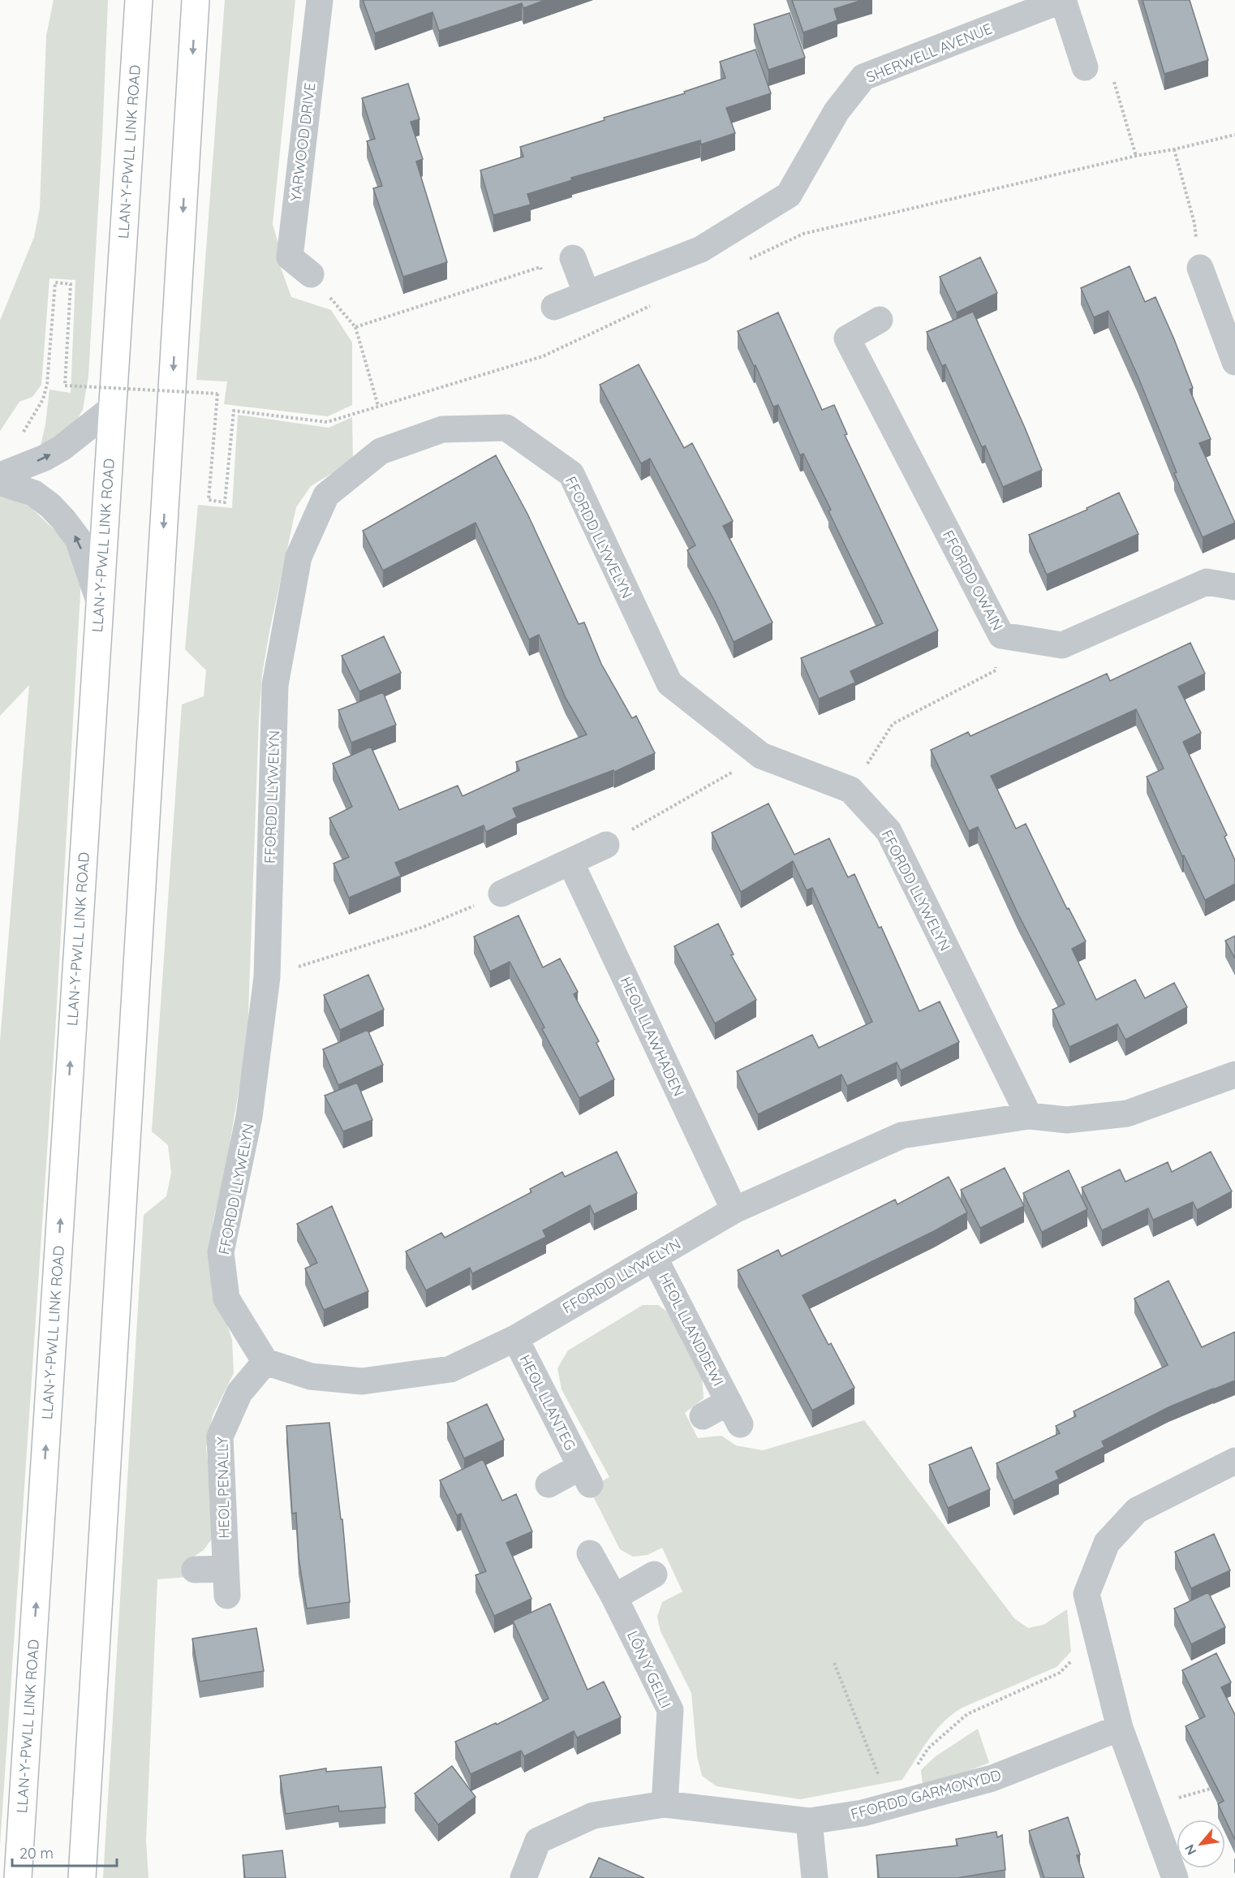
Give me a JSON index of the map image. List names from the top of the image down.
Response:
{
  "streets": {
    "highway": ["LLAN-Y-PWLL LINK ROAD"],
    "street": [
      "SHERWELL AVENUE",
      "YARWOOD DRIVE",
      "FFORDD LLYWELYN",
      "FFORDD OWAIN",
      "HEOL LLAWHADEN",
      "HEOL LLANDDEWI",
      "HEOL LLANTEG",
      "HEOL PENALLY",
      "LÔN Y GELLI",
      "FFORDD GARMONYDD"
    ]
  },
  "crossings": [
    ["FFORDD LLYWELYN", "HEOL LLAWHADEN"],
    ["FFORDD LLYWELYN", "HEOL LLANDDEWI"],
    ["FFORDD LLYWELYN", "HEOL LLANTEG"],
    ["FFORDD LLYWELYN", "HEOL PENALLY"],
    ["LÔN Y GELLI", "FFORDD GARMONYDD"]
  ],
  "scale_bar": "20 m",
  "north": "bottom left"
}
